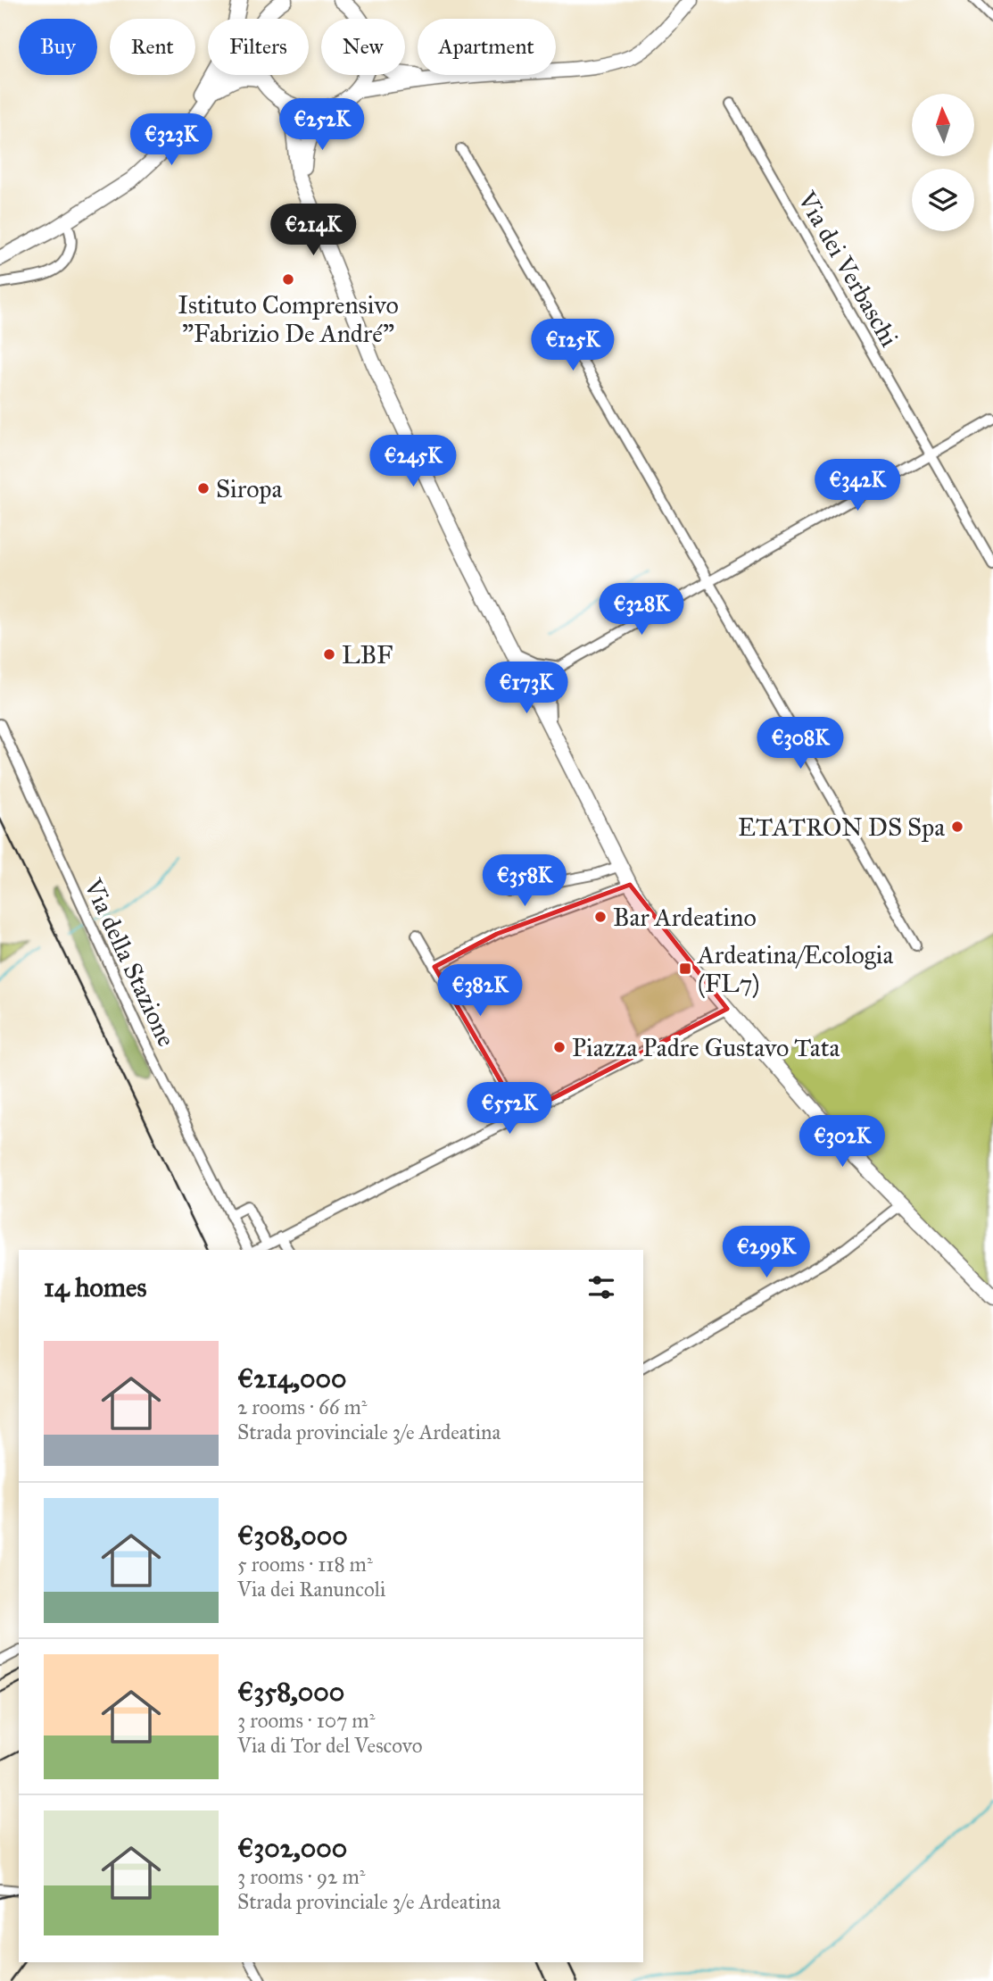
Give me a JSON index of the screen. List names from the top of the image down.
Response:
{
  "streets": {
    "street": ["Via dei Verbaschi", "Via della Stazione"]
  },
  "places": {
    "other": [
      "Istituto Comprensivo \"Fabrizio De André\"",
      "Siropa",
      "LBF",
      "ETATRON DS Spa",
      "Bar Ardeatino",
      "Piazza Padre Gustavo Tata"
    ],
    "transit": ["Ardeatina/Ecologia (FL7)"]
  },
  "north": "top",
  "page": {
    "chip": [
      "Buy",
      "Rent",
      "Filters",
      "New",
      "Apartment"
    ],
    "price": [
      "€252K",
      "€323K",
      "€214K",
      "€125K",
      "€245K",
      "€342K",
      "€328K",
      "€173K",
      "€308K",
      "€358K",
      "€382K",
      "€552K",
      "€302K",
      "€299K"
    ],
    "heading": "14 homes",
    "list": [
      {
        "name": "€214,000",
        "note": "2 rooms · 66 m² · Strada provinciale 3/e Ardeatina"
      },
      {
        "name": "€308,000",
        "note": "5 rooms · 118 m² · Via dei Ranuncoli"
      },
      {
        "name": "€358,000",
        "note": "3 rooms · 107 m² · Via di Tor del Vescovo"
      },
      {
        "name": "€302,000",
        "note": "3 rooms · 92 m² · Strada provinciale 3/e Ardeatina"
      }
    ]
  }
}
